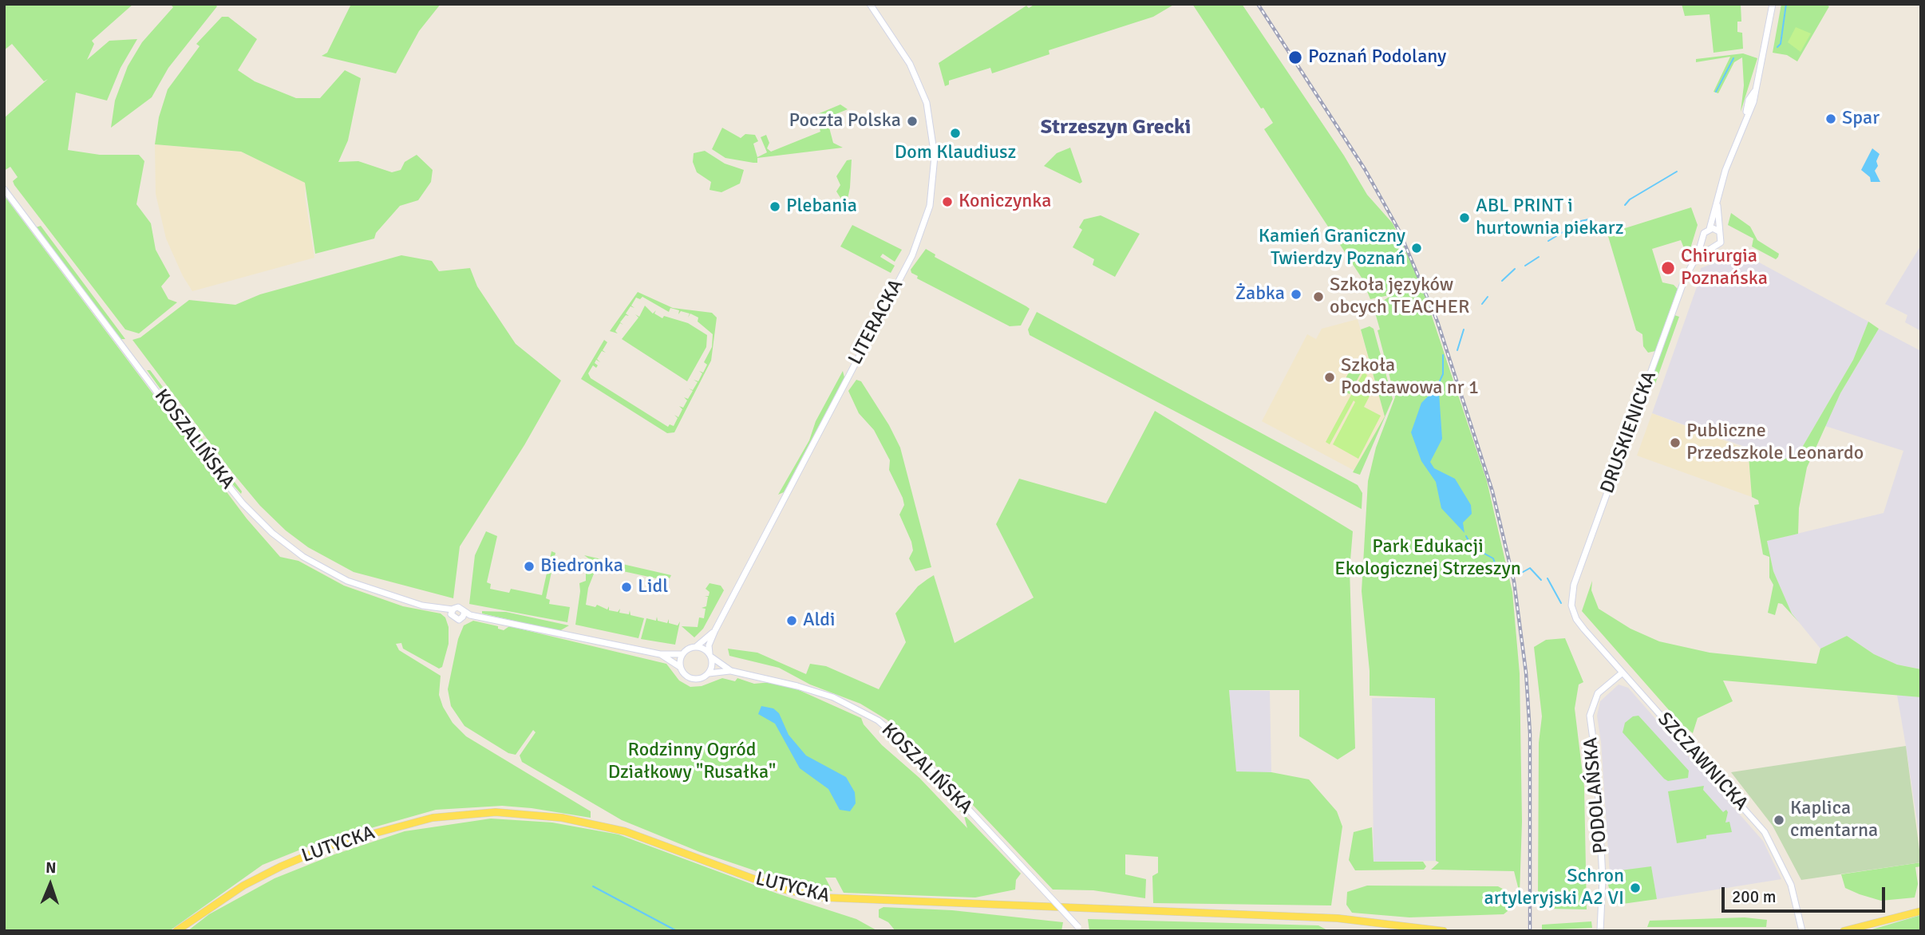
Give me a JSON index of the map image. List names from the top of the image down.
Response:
{
  "streets": {
    "main road": ["LUTYCKA"],
    "street": [
      "LITERACKA",
      "DRUSKIENICKA",
      "KOSZALIŃSKA",
      "SZCZAWNICKA",
      "PODOLAŃSKA"
    ]
  },
  "crossings": [
    ["LITERACKA", "KOSZALIŃSKA"],
    ["DRUSKIENICKA", "SZCZAWNICKA"],
    ["SZCZAWNICKA", "PODOLAŃSKA"]
  ],
  "districts": ["Strzeszyn Grecki"],
  "parks": ["Park Edukacji Ekologicznej Strzeszyn", "Rodzinny Ogród Działkowy \"Rusałka\""],
  "places": [
    "Poznań Podolany",
    "Spar",
    "Poczta Polska",
    "Dom Klaudiusz",
    "Koniczynka",
    "Plebania",
    "ABL PRINT i hurtownia piekarz",
    "Kamień Graniczny Twierdzy Poznań",
    "Chirurgia Poznańska",
    "Żabka",
    "Szkoła języków obcych TEACHER",
    "Szkoła Podstawowa nr 1",
    "Publiczne Przedszkole Leonardo",
    "Biedronka",
    "Lidl",
    "Aldi",
    "Kaplica cmentarna",
    "Schron artyleryjski A2 VI"
  ],
  "scale_bar": "200 m",
  "north": "top"
}
